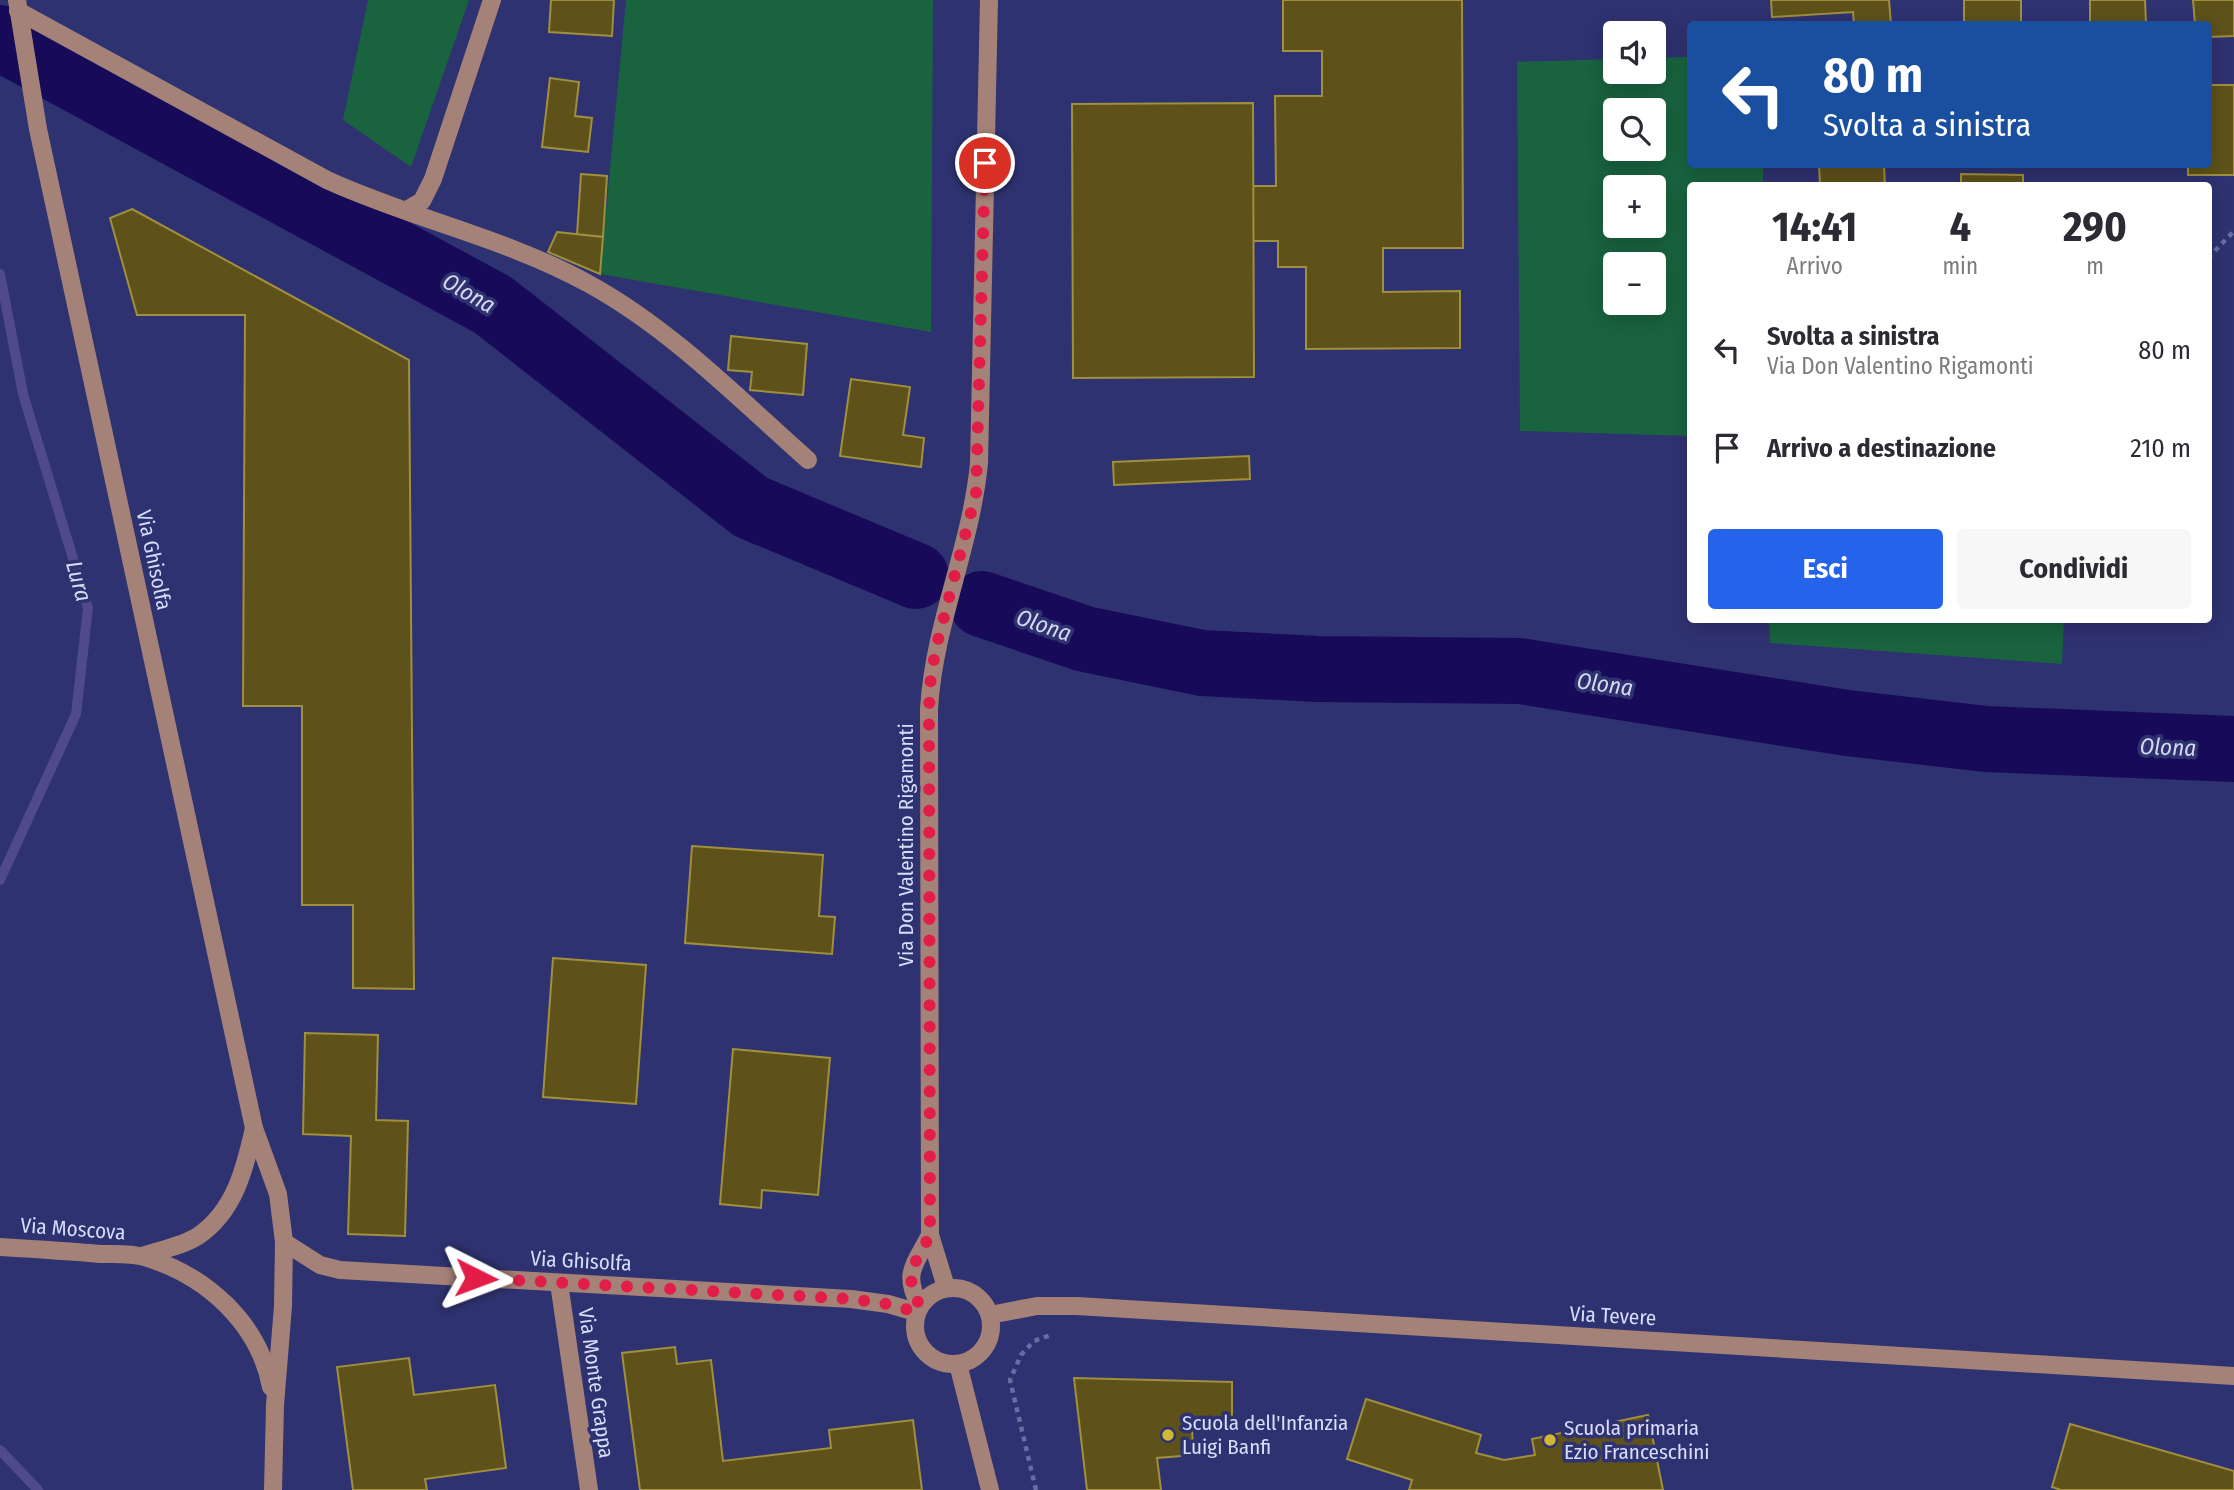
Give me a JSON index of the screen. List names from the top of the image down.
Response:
{
  "streets": {
    "street": [
      "Via Ghisolfa",
      "Via Don Valentino Rigamonti",
      "Via Moscova",
      "Via Tevere",
      "Via Monte Grappa"
    ]
  },
  "crossings": [
    ["Via Ghisolfa", "Via Don Valentino Rigamonti"],
    ["Via Ghisolfa", "Via Moscova"],
    ["Via Ghisolfa", "Via Tevere"],
    ["Via Ghisolfa", "Via Monte Grappa"],
    ["Via Don Valentino Rigamonti", "Via Tevere"]
  ],
  "water": ["Olona", "Lura"],
  "places": ["Scuola dell'Infanzia Luigi Banfi", "Scuola primaria Ezio Franceschini"],
  "page": {
    "map_buttons": ["+", "−"],
    "turn": ["80 m", "Svolta a sinistra"],
    "eta": [
      "14:41",
      "Arrivo",
      "4",
      "min",
      "290",
      "m"
    ],
    "list": [
      {
        "name": "Svolta a sinistra",
        "note": "Via Don Valentino Rigamonti",
        "value": "80 m"
      },
      {
        "name": "Arrivo a destinazione",
        "value": "210 m"
      }
    ],
    "buttons": ["Esci", "Condividi"]
  }
}
